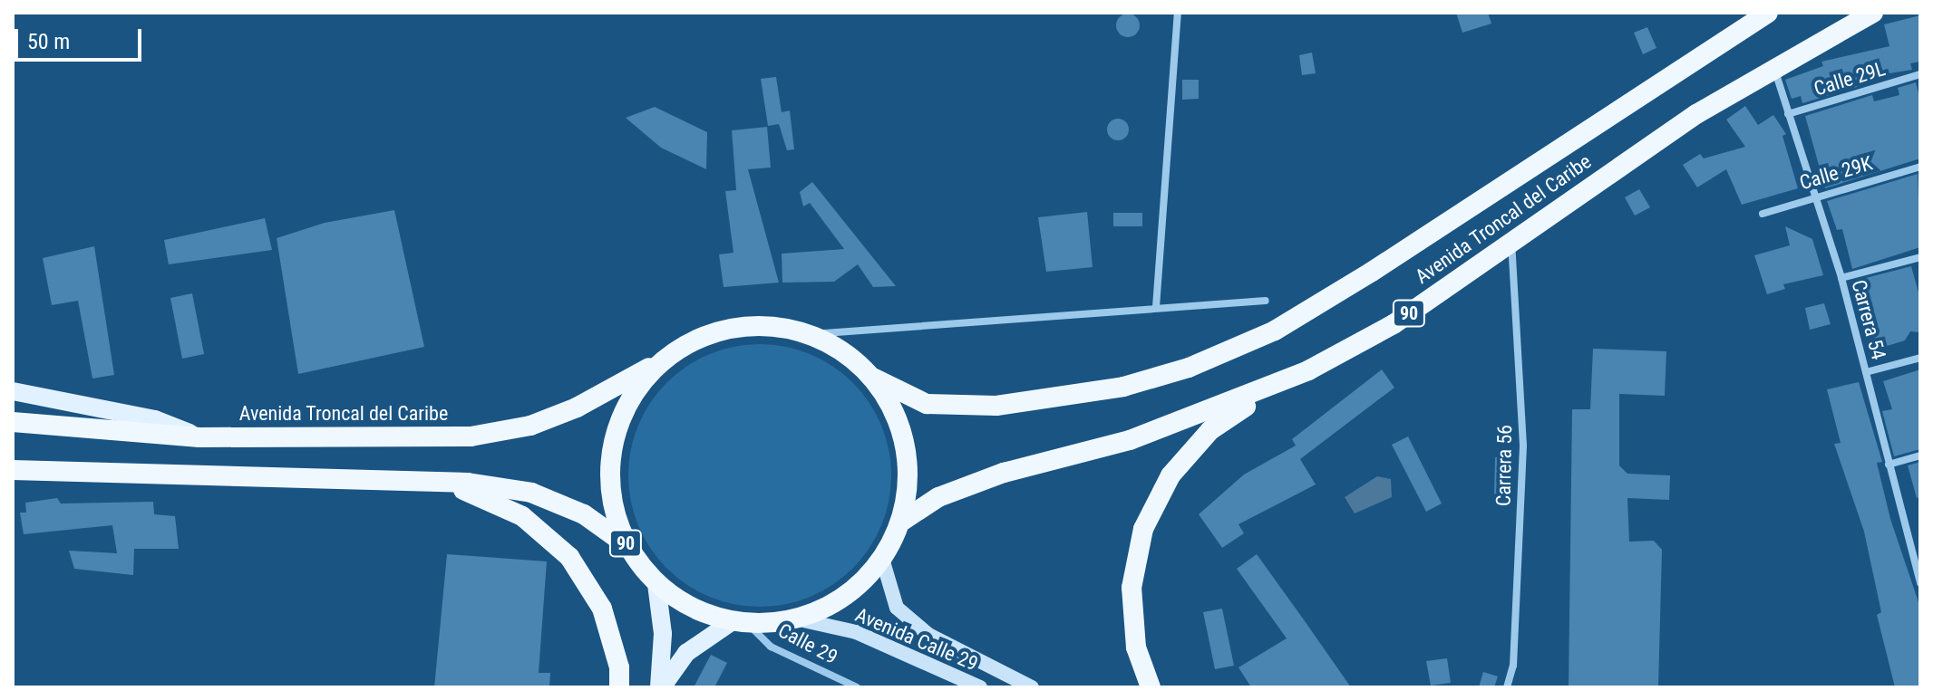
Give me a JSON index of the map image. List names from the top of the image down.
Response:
{
  "streets": {
    "highway": ["Avenida Troncal del Caribe", "90"],
    "main road": ["Avenida Calle 29"],
    "street": [
      "Calle 29L",
      "Calle 29K",
      "Carrera 54",
      "Carrera 56",
      "Calle 29"
    ]
  },
  "crossings": [
    ["Calle 29L", "Carrera 54"],
    ["Calle 29K", "Carrera 54"],
    ["Avenida Troncal del Caribe", "90"],
    ["Avenida Troncal del Caribe", "Carrera 54"],
    ["Avenida Troncal del Caribe", "Carrera 56"],
    ["90", "Avenida Calle 29"],
    ["90", "Calle 29"]
  ],
  "scale_bar": "50 m"
}
